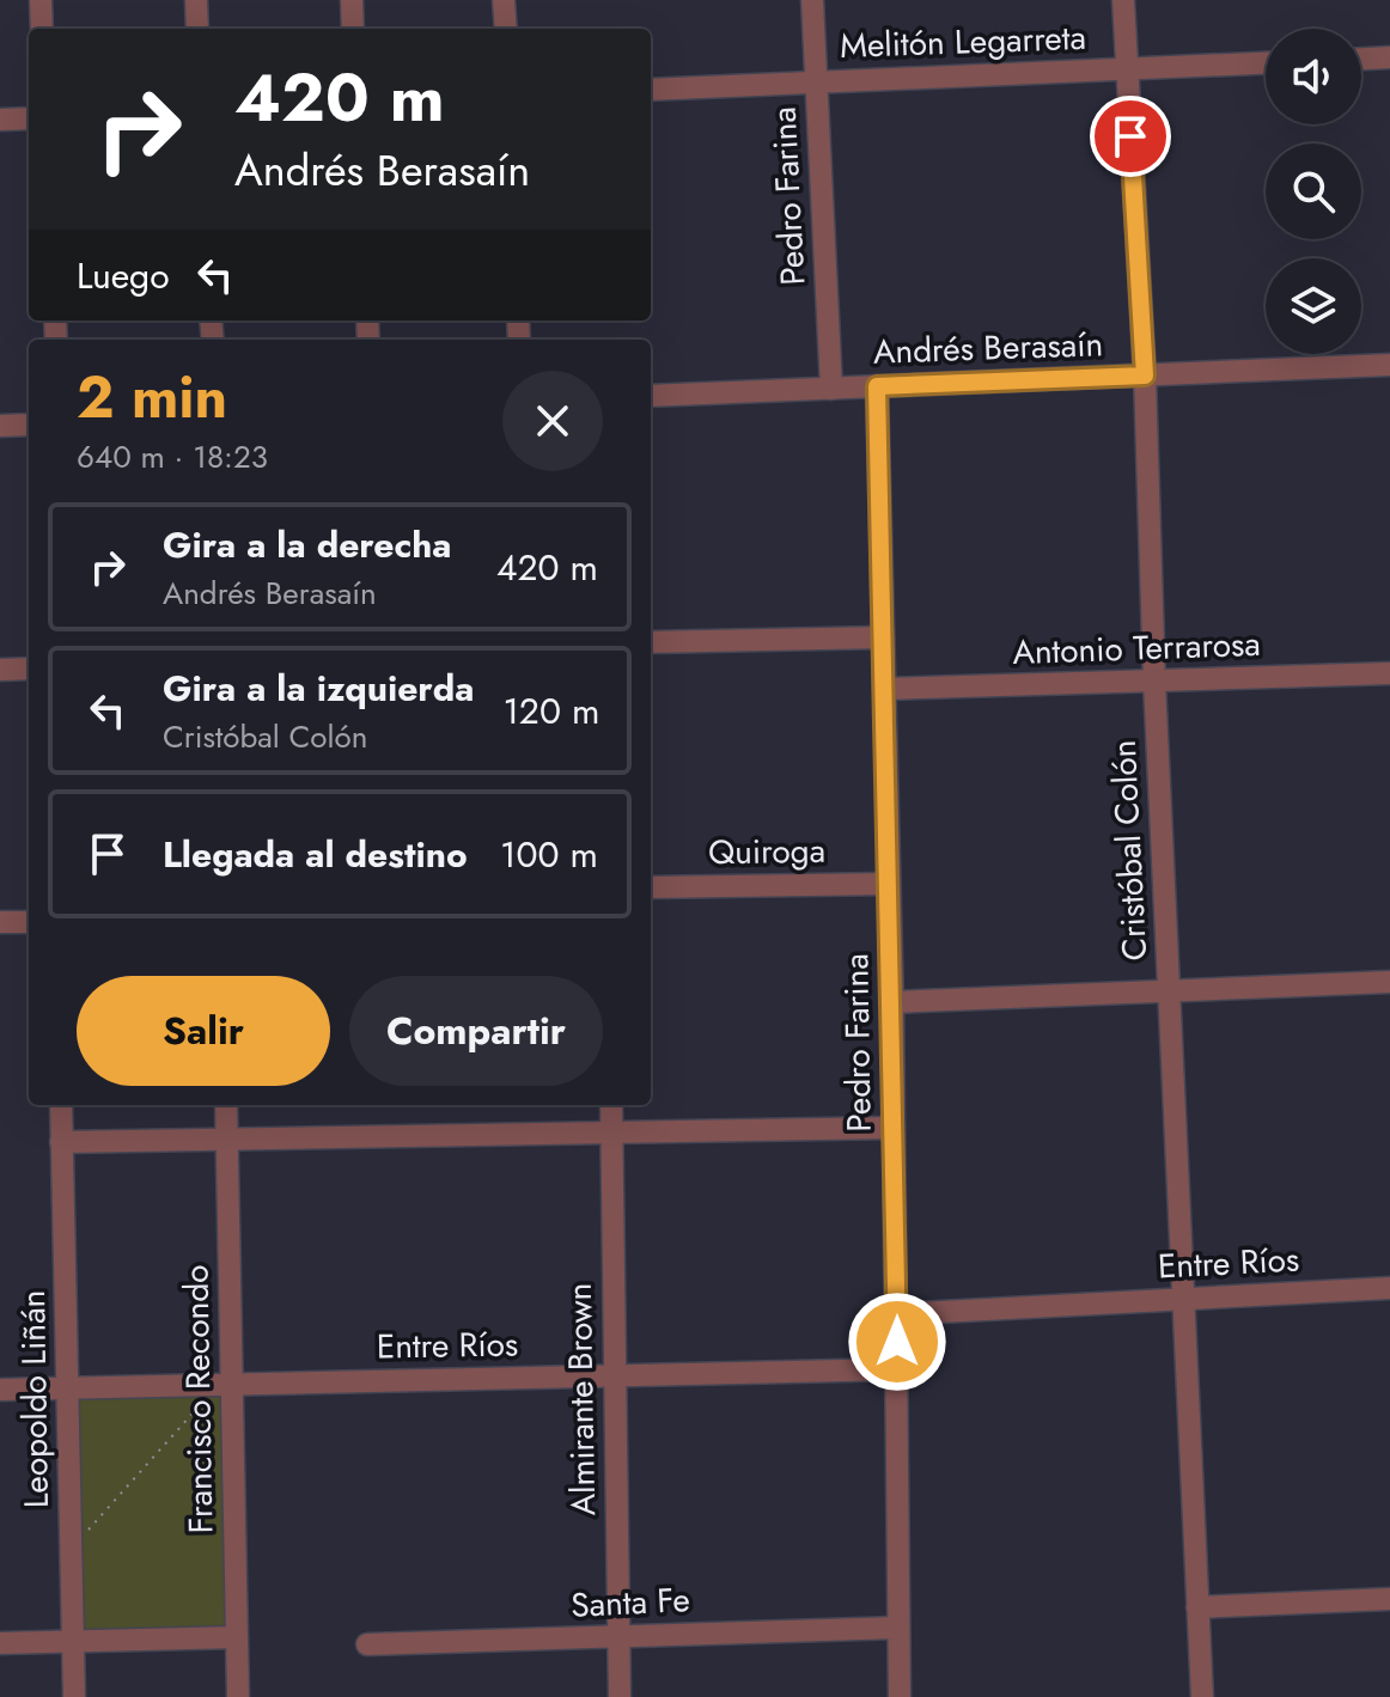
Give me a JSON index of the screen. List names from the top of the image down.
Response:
{
  "streets": {
    "street": [
      "Melitón Legarreta",
      "Pedro Farina",
      "Andrés Berasaín",
      "Antonio Terrarosa",
      "Cristóbal Colón",
      "Quiroga",
      "Entre Ríos",
      "Leopoldo Liñán",
      "Francisco Recondo",
      "Almirante Brown",
      "Santa Fe"
    ]
  },
  "crossings": [
    ["Melitón Legarreta", "Pedro Farina"],
    ["Melitón Legarreta", "Cristóbal Colón"],
    ["Pedro Farina", "Andrés Berasaín"],
    ["Pedro Farina", "Antonio Terrarosa"],
    ["Pedro Farina", "Quiroga"],
    ["Pedro Farina", "Entre Ríos"],
    ["Pedro Farina", "Santa Fe"],
    ["Andrés Berasaín", "Cristóbal Colón"],
    ["Antonio Terrarosa", "Cristóbal Colón"],
    ["Cristóbal Colón", "Entre Ríos"],
    ["Entre Ríos", "Leopoldo Liñán"],
    ["Entre Ríos", "Francisco Recondo"],
    ["Entre Ríos", "Almirante Brown"],
    ["Almirante Brown", "Santa Fe"]
  ],
  "page": {
    "turn": ["420 m", "Andrés Berasaín"],
    "then": "Luego",
    "heading": ["2 min", "640 m · 18:23"],
    "list": [
      {
        "name": "Gira a la derecha",
        "note": "Andrés Berasaín",
        "value": "420 m"
      },
      {
        "name": "Gira a la izquierda",
        "note": "Cristóbal Colón",
        "value": "120 m"
      },
      {
        "name": "Llegada al destino",
        "value": "100 m"
      }
    ],
    "buttons": ["Salir", "Compartir"]
  }
}
